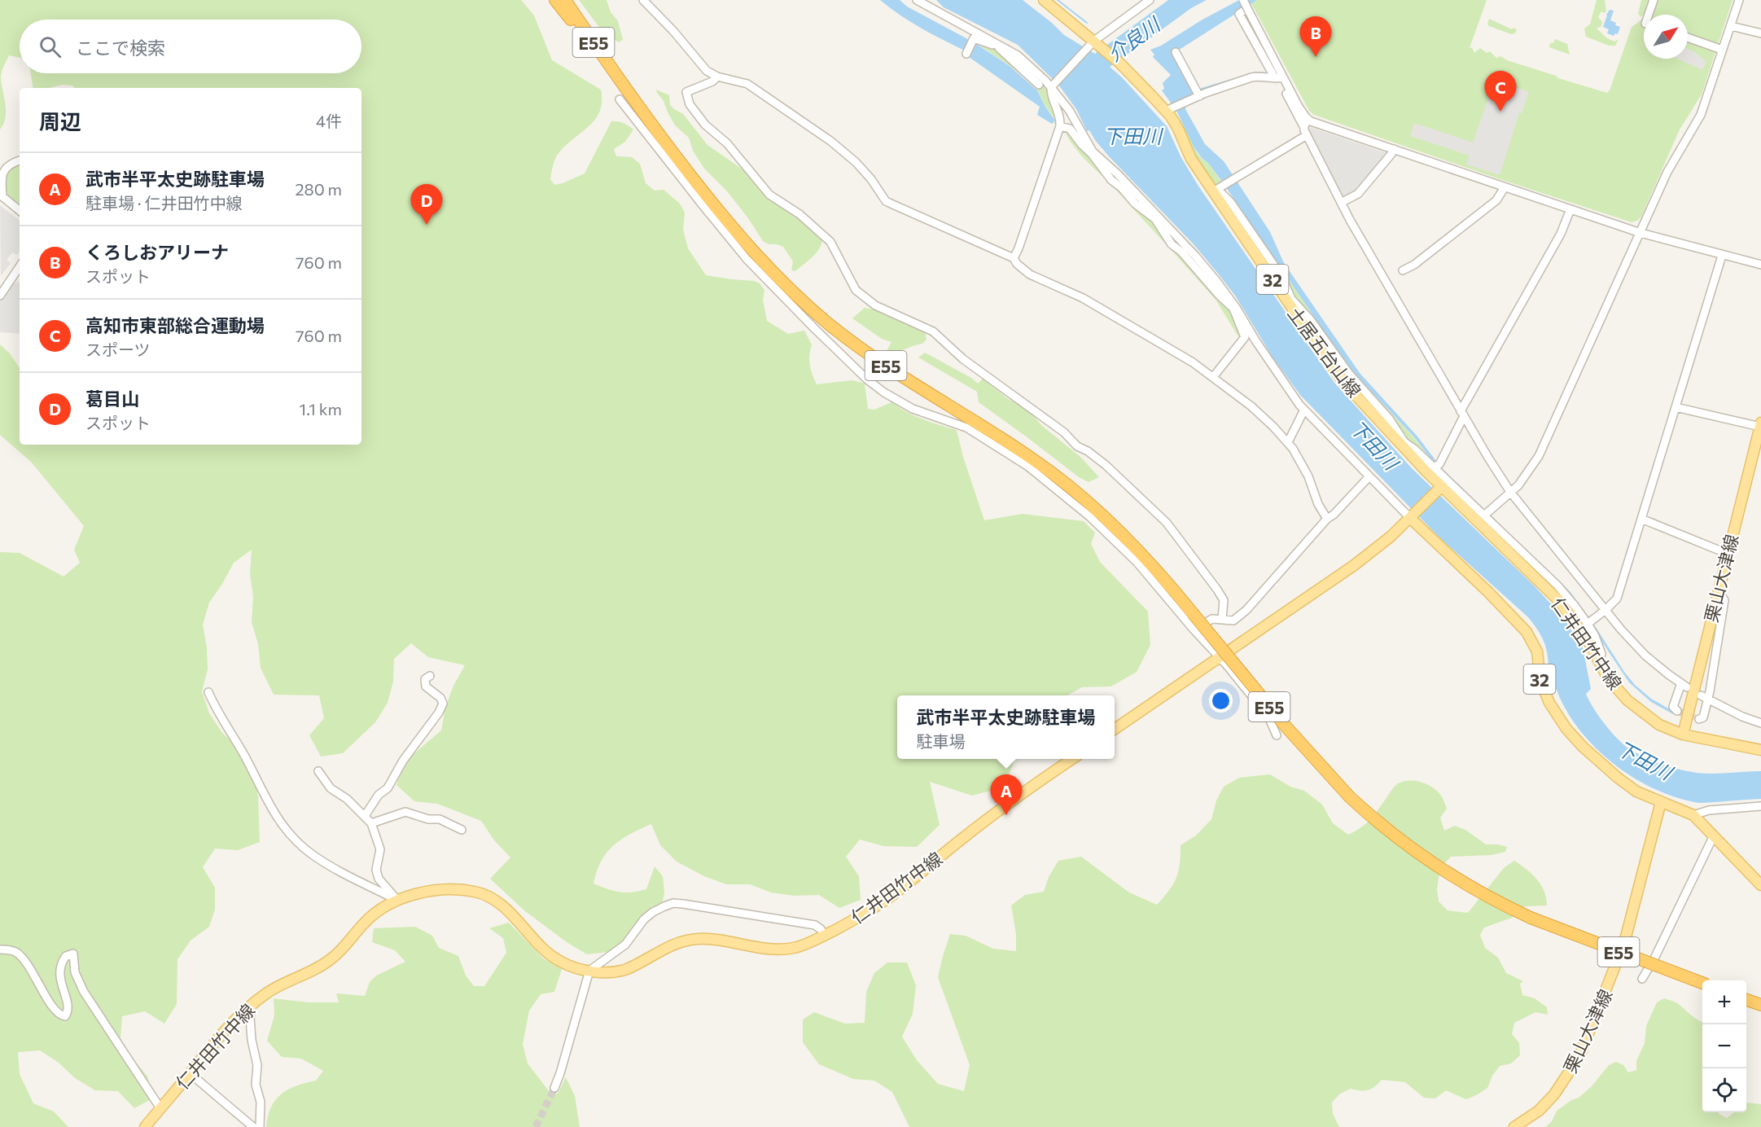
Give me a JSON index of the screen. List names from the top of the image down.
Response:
{
  "streets": {
    "highway": ["E55"],
    "main road": [
      "32",
      "土居五台山線",
      "栗山大津線",
      "仁井田竹中線"
    ]
  },
  "crossings": [
    ["32", "栗山大津線"],
    ["土居五台山線", "仁井田竹中線"],
    ["栗山大津線", "仁井田竹中線"]
  ],
  "water": ["介良川", "下田川"],
  "north": "top right",
  "page": {
    "pins": [
      "B",
      "C",
      "D",
      "A"
    ],
    "search": "ここで検索",
    "heading": ["周辺", "4件"],
    "list": [
      {
        "mark": "A",
        "name": "武市半平太史跡駐車場",
        "note": "駐車場 · 仁井田竹中線",
        "value": "280 m"
      },
      {
        "mark": "B",
        "name": "くろしおアリーナ",
        "note": "スポット",
        "value": "760 m"
      },
      {
        "mark": "C",
        "name": "高知市東部総合運動場",
        "note": "スポーツ",
        "value": "760 m"
      },
      {
        "mark": "D",
        "name": "葛目山",
        "note": "スポット",
        "value": "1.1 km"
      }
    ],
    "popup": ["武市半平太史跡駐車場", "駐車場"],
    "map_buttons": ["+", "−"]
  }
}
